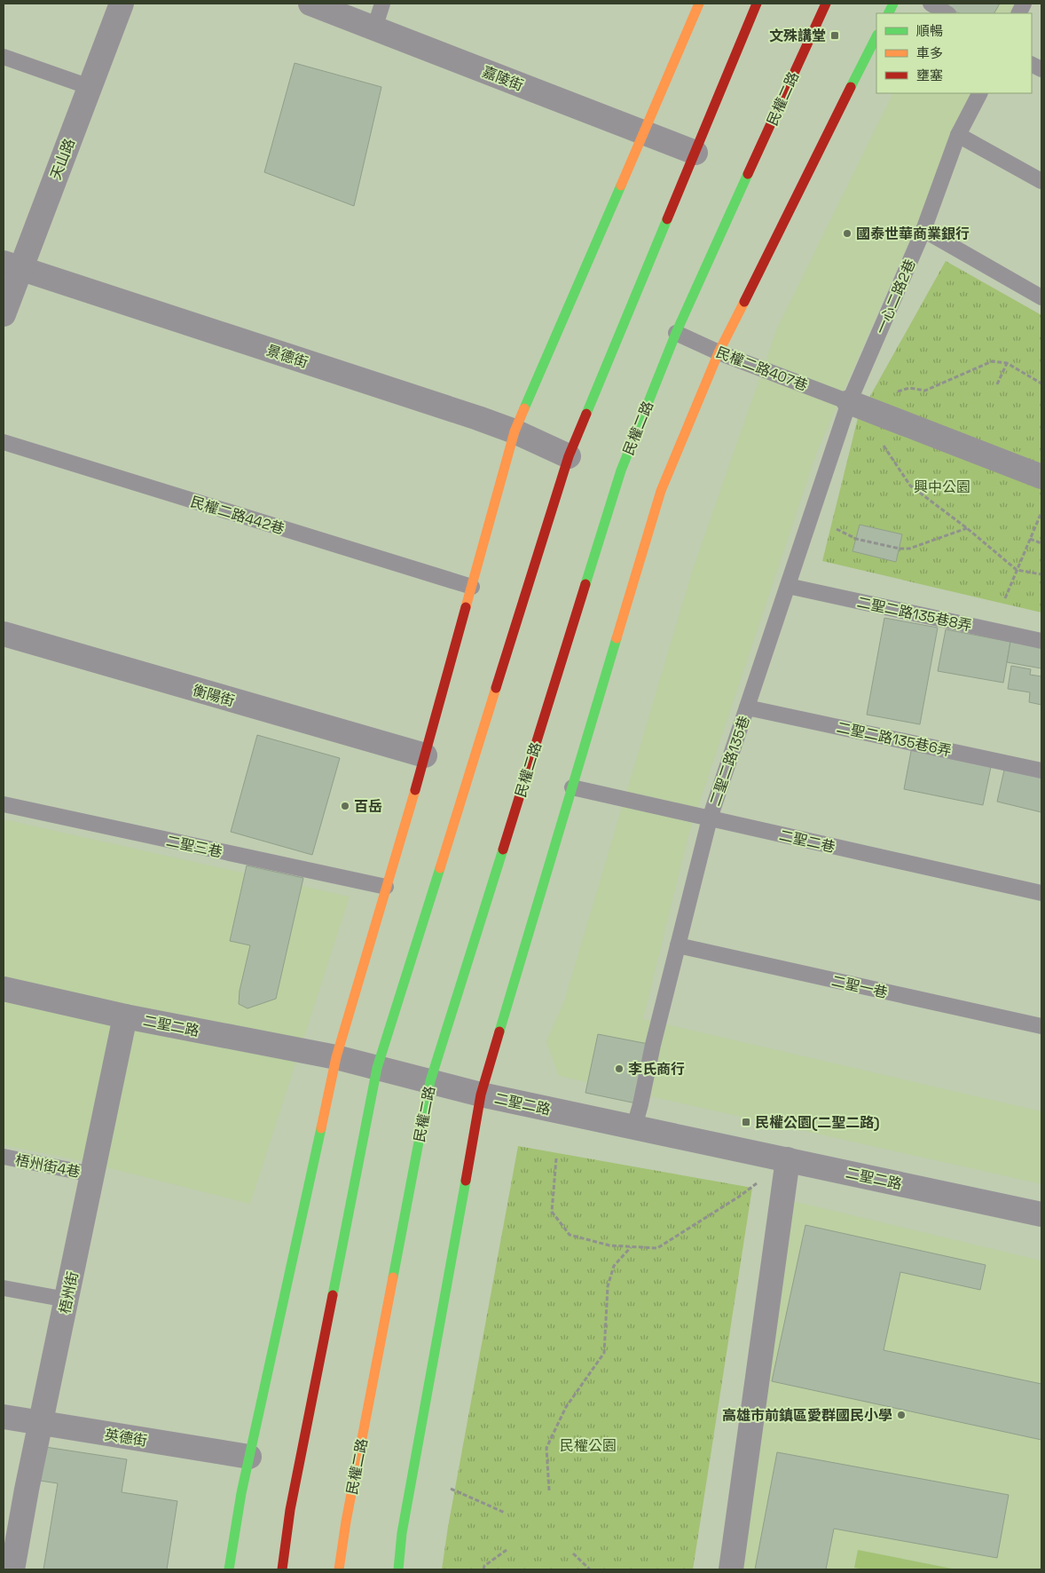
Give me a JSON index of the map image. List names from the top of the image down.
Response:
{
  "streets": {
    "street": [
      "嘉陵街",
      "民權二路",
      "天山路",
      "景德街",
      "衡陽街",
      "二聖二路",
      "梧州街",
      "英德街"
    ],
    "lane": [
      "一心二路2巷",
      "民權二路407巷",
      "民權二路442巷",
      "二聖二路135巷8弄",
      "二聖二路135巷6弄",
      "二聖二路135巷",
      "二聖二巷",
      "二聖三巷",
      "二聖一巷",
      "梧州街4巷"
    ]
  },
  "crossings": [
    ["民權二路", "民權二路407巷"],
    ["民權二路", "二聖二路"],
    ["天山路", "景德街"],
    ["一心二路2巷", "民權二路407巷"],
    ["一心二路2巷", "二聖二路135巷"],
    ["民權二路407巷", "二聖二路135巷"],
    ["二聖二路135巷8弄", "二聖二路135巷"],
    ["二聖二路135巷6弄", "二聖二路135巷"],
    ["二聖二路135巷", "二聖二巷"],
    ["二聖二路135巷", "二聖一巷"],
    ["二聖二路135巷", "二聖二路"],
    ["二聖二路", "梧州街"],
    ["梧州街4巷", "梧州街"],
    ["梧州街", "英德街"]
  ],
  "parks": ["興中公園", "民權公園"],
  "places": {
    "transit": ["文殊講堂", "民權公園(二聖二路)"],
    "other": [
      "國泰世華商業銀行",
      "百岳",
      "李氏商行",
      "高雄市前鎮區愛群國民小學"
    ]
  },
  "legend": ["順暢", "車多", "壅塞"]
}
